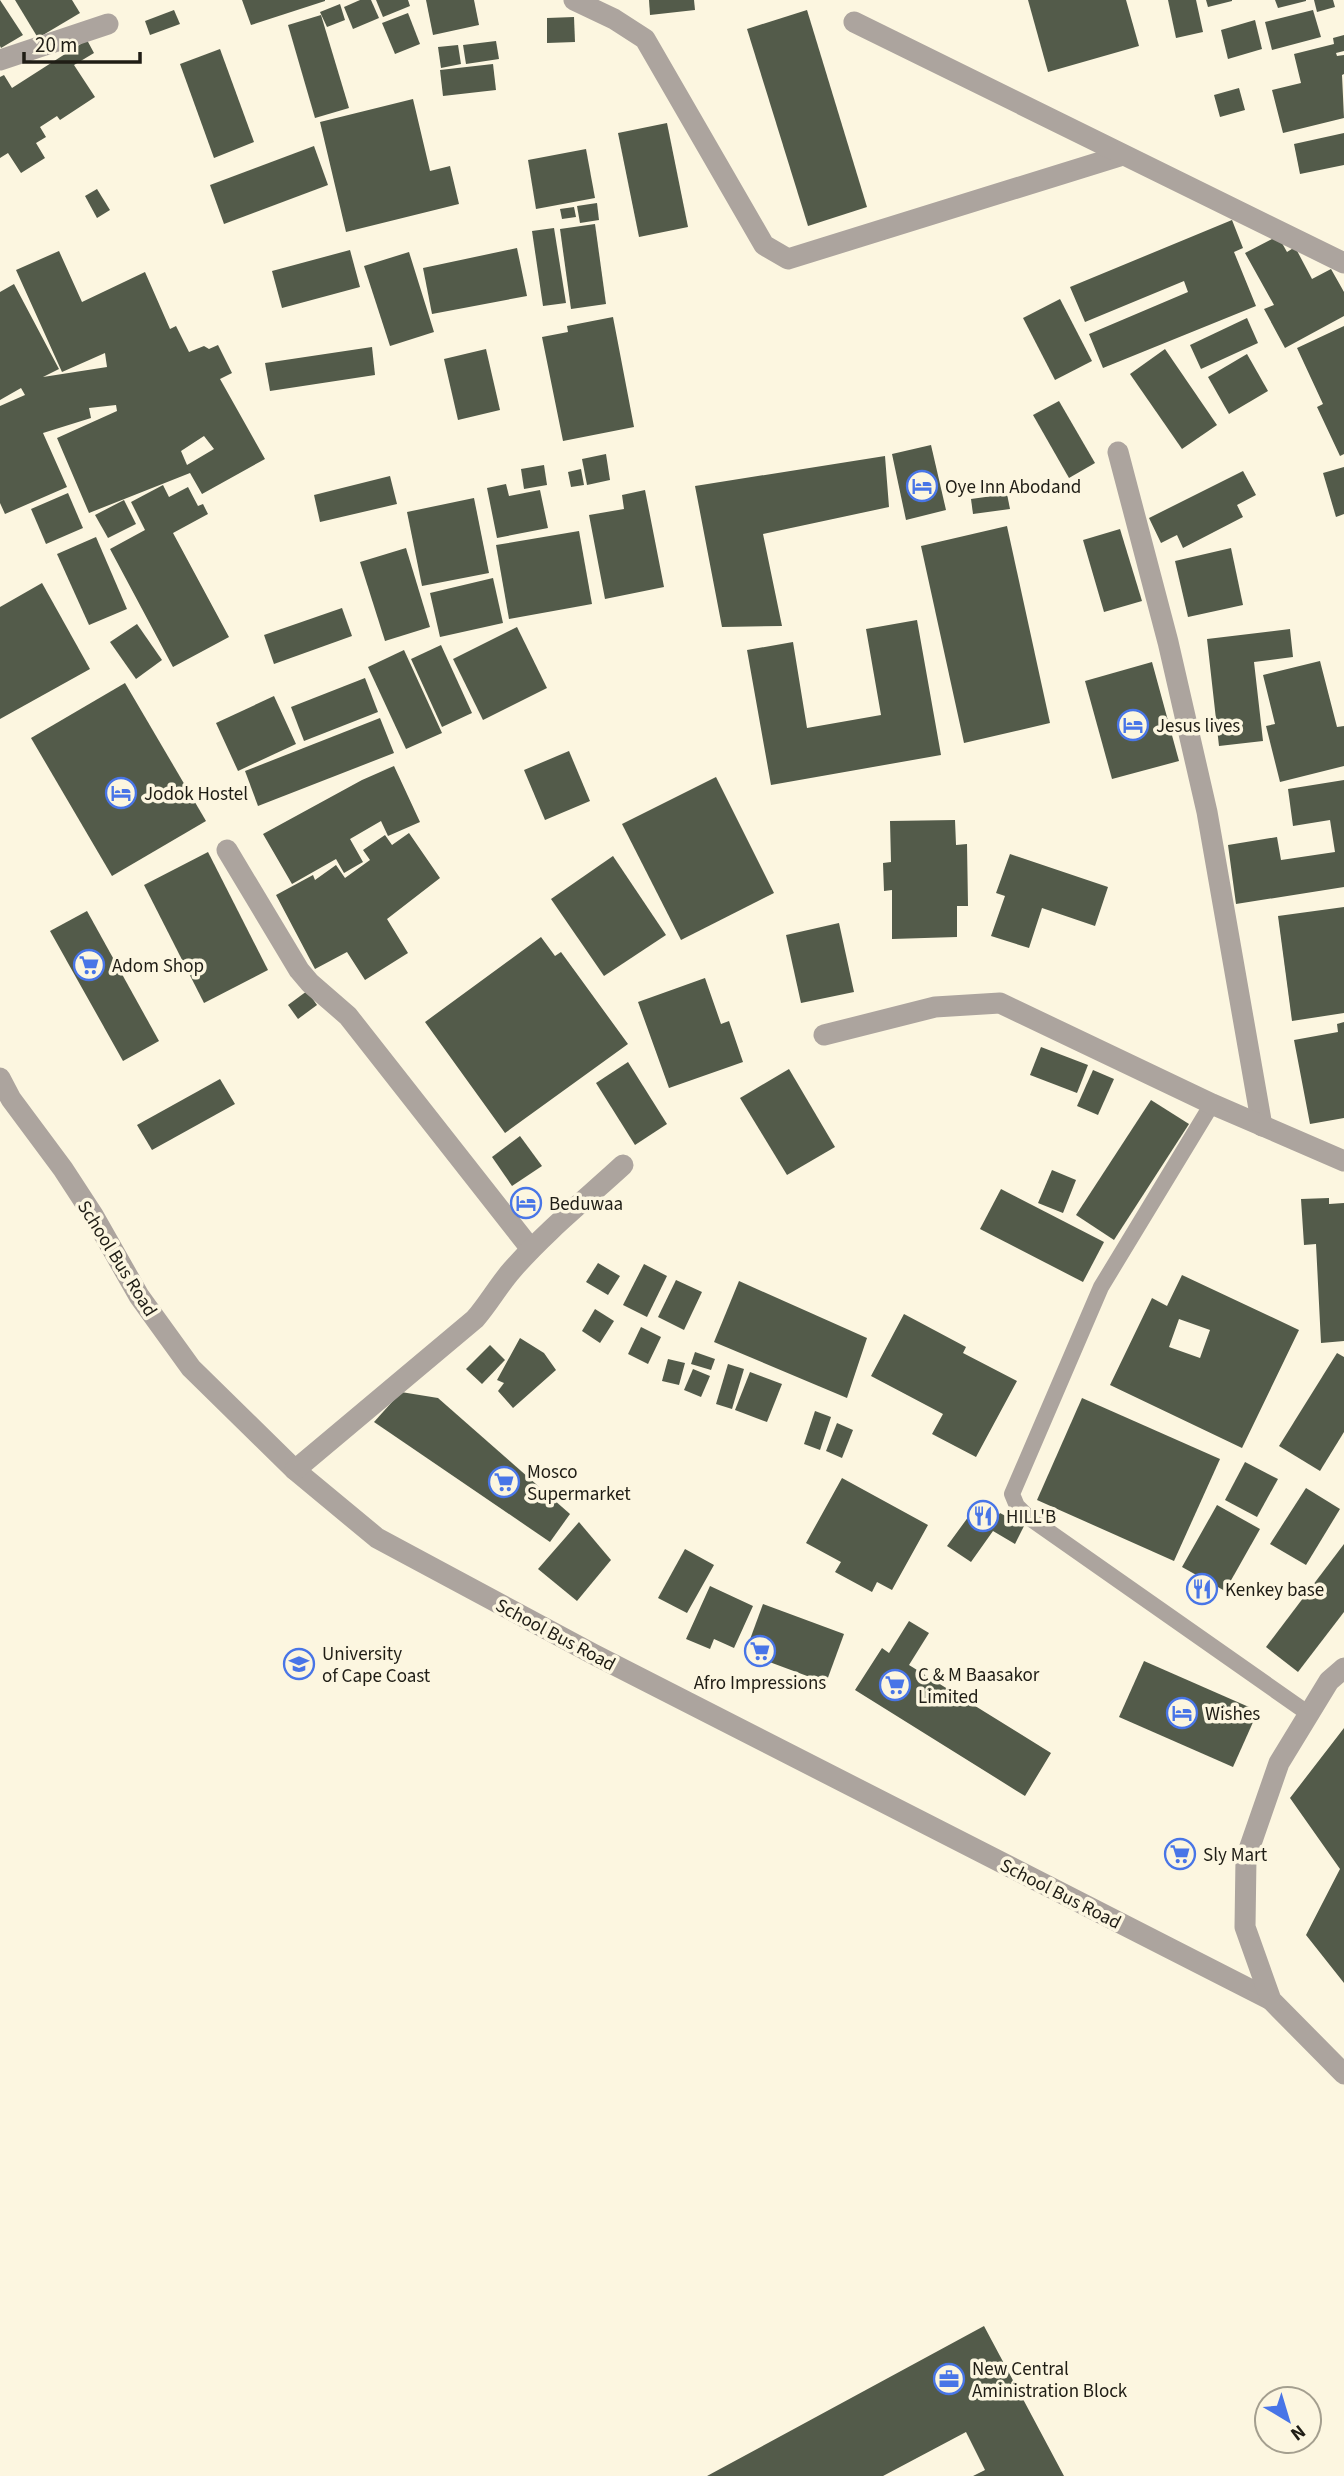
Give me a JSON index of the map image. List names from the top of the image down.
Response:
{
  "streets": {
    "street": ["School Bus Road"]
  },
  "places": {
    "hotel": [
      "Oye Inn Abodand",
      "Jesus lives",
      "Jodok Hostel",
      "Beduwaa",
      "Wishes"
    ],
    "supermarket": [
      "Adom Shop",
      "Mosco Supermarket",
      "Afro Impressions",
      "C & M Baasakor Limited",
      "Sly Mart"
    ],
    "restaurant": ["HILL'B", "Kenkey base"],
    "school or university": ["University of Cape Coast"],
    "office": ["New Central Aministration Block"]
  },
  "scale_bar": "20 m",
  "north": "bottom right"
}
